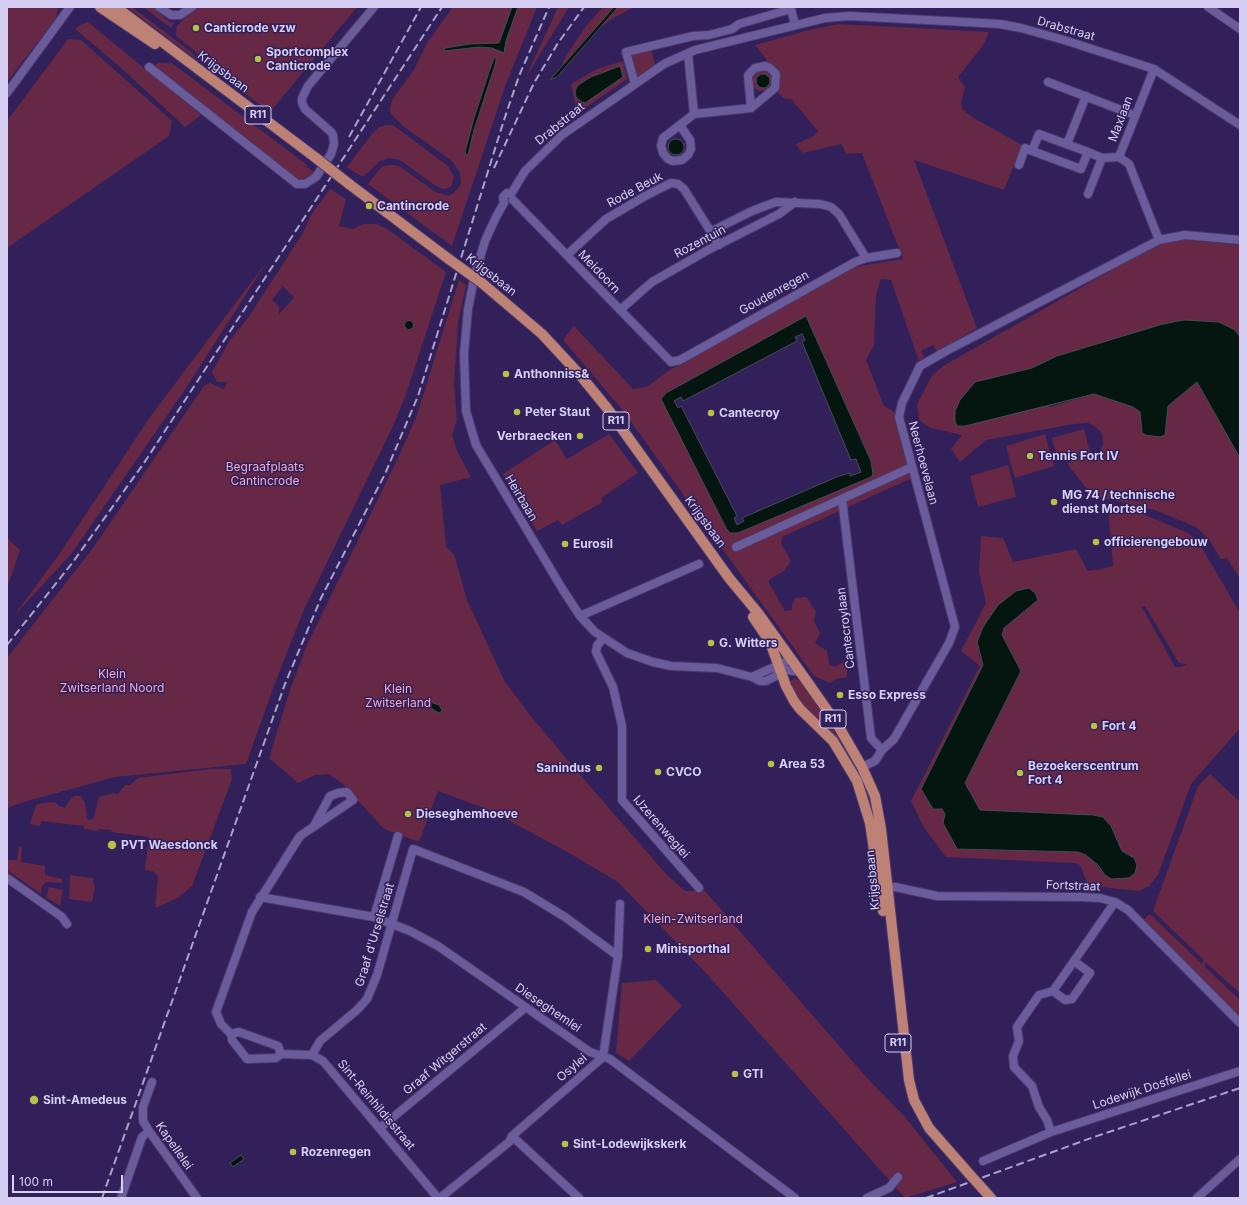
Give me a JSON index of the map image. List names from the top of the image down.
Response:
{
  "streets": {
    "main road": ["Krijgsbaan", "R11"],
    "street": [
      "Drabstraat",
      "Maxlaan",
      "Rode Beuk",
      "Rozentuin",
      "Meidoorn",
      "Goudenregen",
      "Neerhoevelaan",
      "Heirbaan",
      "Cantecroylaan",
      "IJzerenweglei",
      "Fortstraat",
      "Graaf d'Urselstraat",
      "Dieseghemlei",
      "Graaf Witgerstraat",
      "Osylei",
      "Lodewijk Dosfellei",
      "Sint-Reinhildisstraat",
      "Kapellelei"
    ]
  },
  "crossings": [
    ["Drabstraat", "Maxlaan"],
    ["Drabstraat", "Meidoorn"],
    ["Drabstraat", "Heirbaan"],
    ["Krijgsbaan", "Neerhoevelaan"],
    ["Krijgsbaan", "Heirbaan"],
    ["Krijgsbaan", "Fortstraat"],
    ["Maxlaan", "Neerhoevelaan"],
    ["Rode Beuk", "Rozentuin"],
    ["Rode Beuk", "Meidoorn"],
    ["Rozentuin", "Meidoorn"],
    ["Rozentuin", "Goudenregen"],
    ["Meidoorn", "Goudenregen"],
    ["Meidoorn", "Heirbaan"],
    ["Neerhoevelaan", "Cantecroylaan"],
    ["Heirbaan", "IJzerenweglei"],
    ["Graaf d'Urselstraat", "Dieseghemlei"],
    ["Graaf d'Urselstraat", "Osylei"],
    ["Graaf d'Urselstraat", "Sint-Reinhildisstraat"],
    ["Dieseghemlei", "Graaf Witgerstraat"],
    ["Dieseghemlei", "Osylei"],
    ["Graaf Witgerstraat", "Sint-Reinhildisstraat"],
    ["Osylei", "Sint-Reinhildisstraat"]
  ],
  "parks": [
    "Begraafplaats Cantincrode",
    "Klein Zwitserland Noord",
    "Klein Zwitserland",
    "Klein-Zwitserland"
  ],
  "places": [
    "Canticrode vzw",
    "Sportcomplex Canticrode",
    "Cantincrode",
    "Anthonniss&",
    "Peter Staut",
    "Cantecroy",
    "Verbraecken",
    "Tennis Fort IV",
    "MG 74 / technische dienst Mortsel",
    "officierengebouw",
    "Eurosil",
    "G. Witters",
    "Esso Express",
    "Fort 4",
    "Area 53",
    "Sanindus",
    "CVCO",
    "Bezoekerscentrum Fort 4",
    "Dieseghemhoeve",
    "PVT Waesdonck",
    "Minisporthal",
    "GTI",
    "Sint-Amedeus",
    "Sint-Lodewijkskerk",
    "Rozenregen"
  ],
  "scale_bar": "100 m"
}
